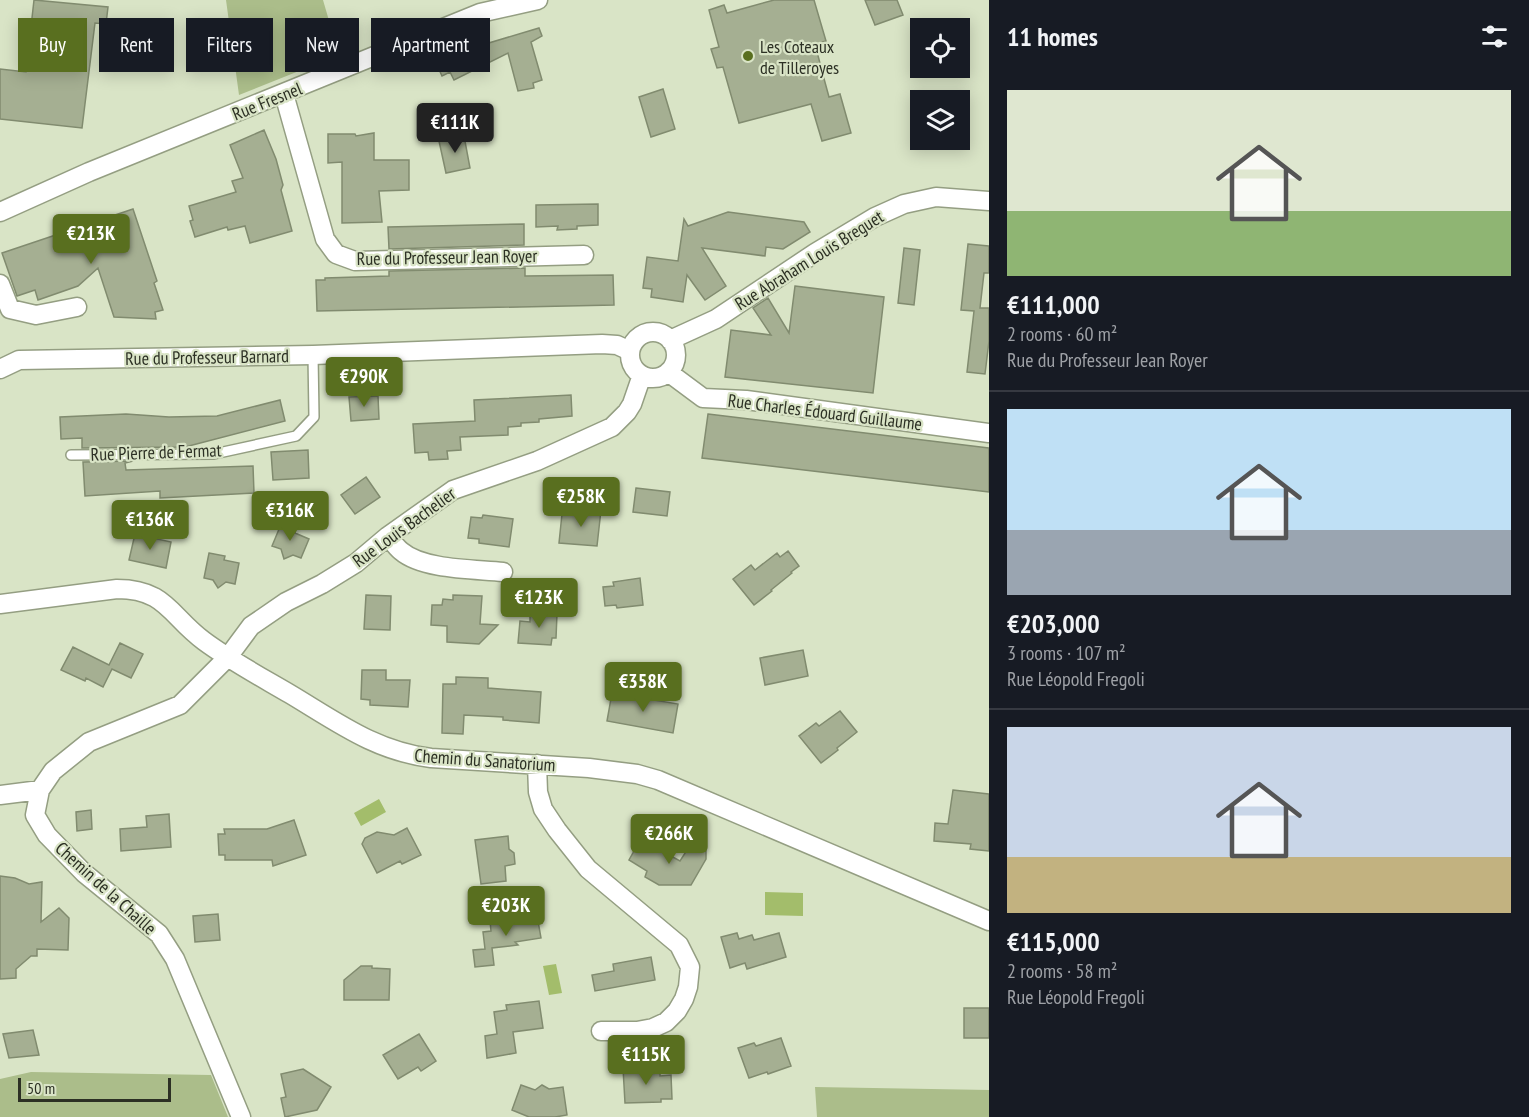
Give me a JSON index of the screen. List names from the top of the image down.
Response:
{
  "streets": {
    "street": [
      "Rue Fresnel",
      "Rue du Professeur Jean Royer",
      "Rue Abraham Louis Breguet",
      "Rue du Professeur Barnard",
      "Rue Charles Édouard Guillaume",
      "Rue Louis Bachelier",
      "Chemin du Sanatorium",
      "Chemin de la Chaille"
    ],
    "lane": ["Rue Pierre de Fermat"]
  },
  "crossings": [
    ["Rue Fresnel", "Rue du Professeur Jean Royer"],
    ["Rue Abraham Louis Breguet", "Rue du Professeur Barnard"],
    ["Rue Abraham Louis Breguet", "Rue Charles Édouard Guillaume"],
    ["Rue Abraham Louis Breguet", "Rue Louis Bachelier"],
    ["Rue du Professeur Barnard", "Rue Charles Édouard Guillaume"],
    ["Rue du Professeur Barnard", "Rue Pierre de Fermat"],
    ["Rue du Professeur Barnard", "Rue Louis Bachelier"],
    ["Rue Charles Édouard Guillaume", "Rue Louis Bachelier"],
    ["Rue Louis Bachelier", "Chemin du Sanatorium"],
    ["Rue Louis Bachelier", "Chemin de la Chaille"]
  ],
  "places": ["Les Coteaux de Tilleroyes"],
  "scale_bar": "50 m",
  "page": {
    "heading": "11 homes",
    "chip": [
      "Buy",
      "Rent",
      "Filters",
      "New",
      "Apartment"
    ],
    "list": [
      {
        "name": "€111,000",
        "note": "2 rooms · 60 m² · Rue du Professeur Jean Royer"
      },
      {
        "name": "€203,000",
        "note": "3 rooms · 107 m² · Rue Léopold Fregoli"
      },
      {
        "name": "€115,000",
        "note": "2 rooms · 58 m² · Rue Léopold Fregoli"
      }
    ],
    "price": [
      "€111K",
      "€213K",
      "€290K",
      "€258K",
      "€316K",
      "€136K",
      "€123K",
      "€358K",
      "€266K",
      "€203K",
      "€115K"
    ],
    "scale": "50 m"
  }
}
